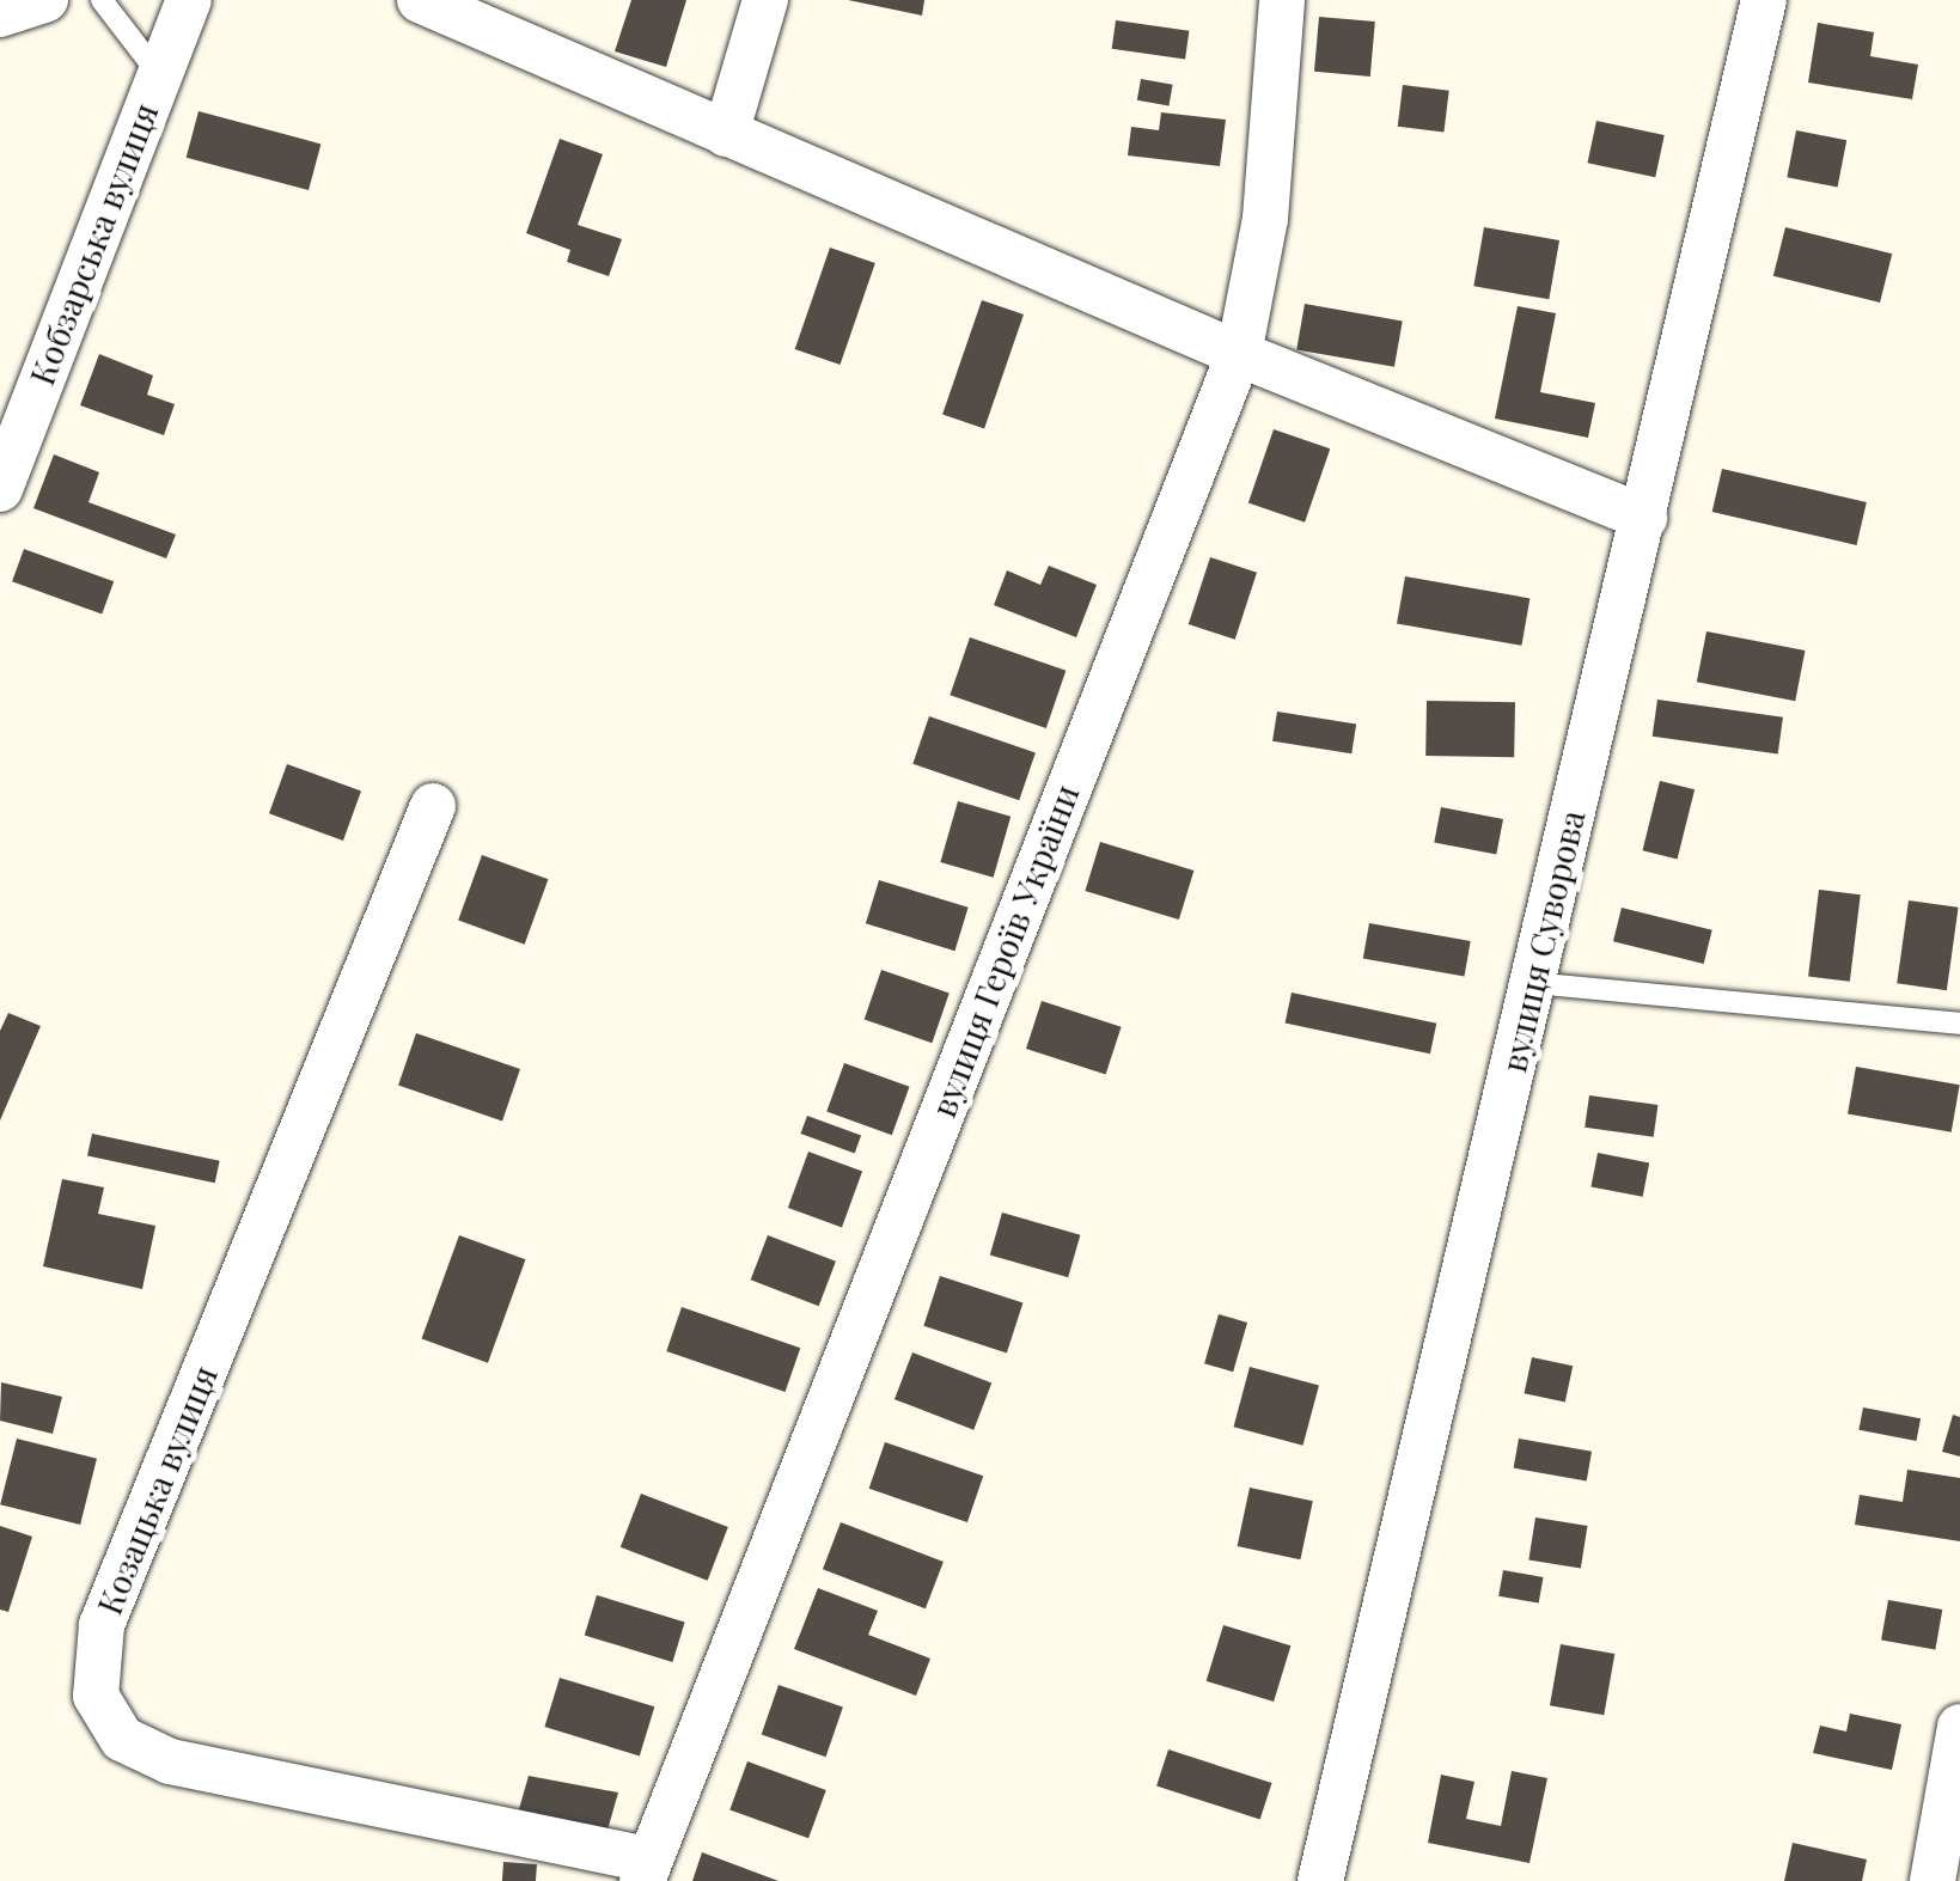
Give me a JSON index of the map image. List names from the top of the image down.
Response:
{
  "streets": {
    "street": [
      "Кобзарська вулиця",
      "вулиця Суворова",
      "вулиця Героїв України",
      "Козацька вулиця"
    ]
  },
  "crossings": [
    ["вулиця Героїв України", "Козацька вулиця"]
  ]
}
